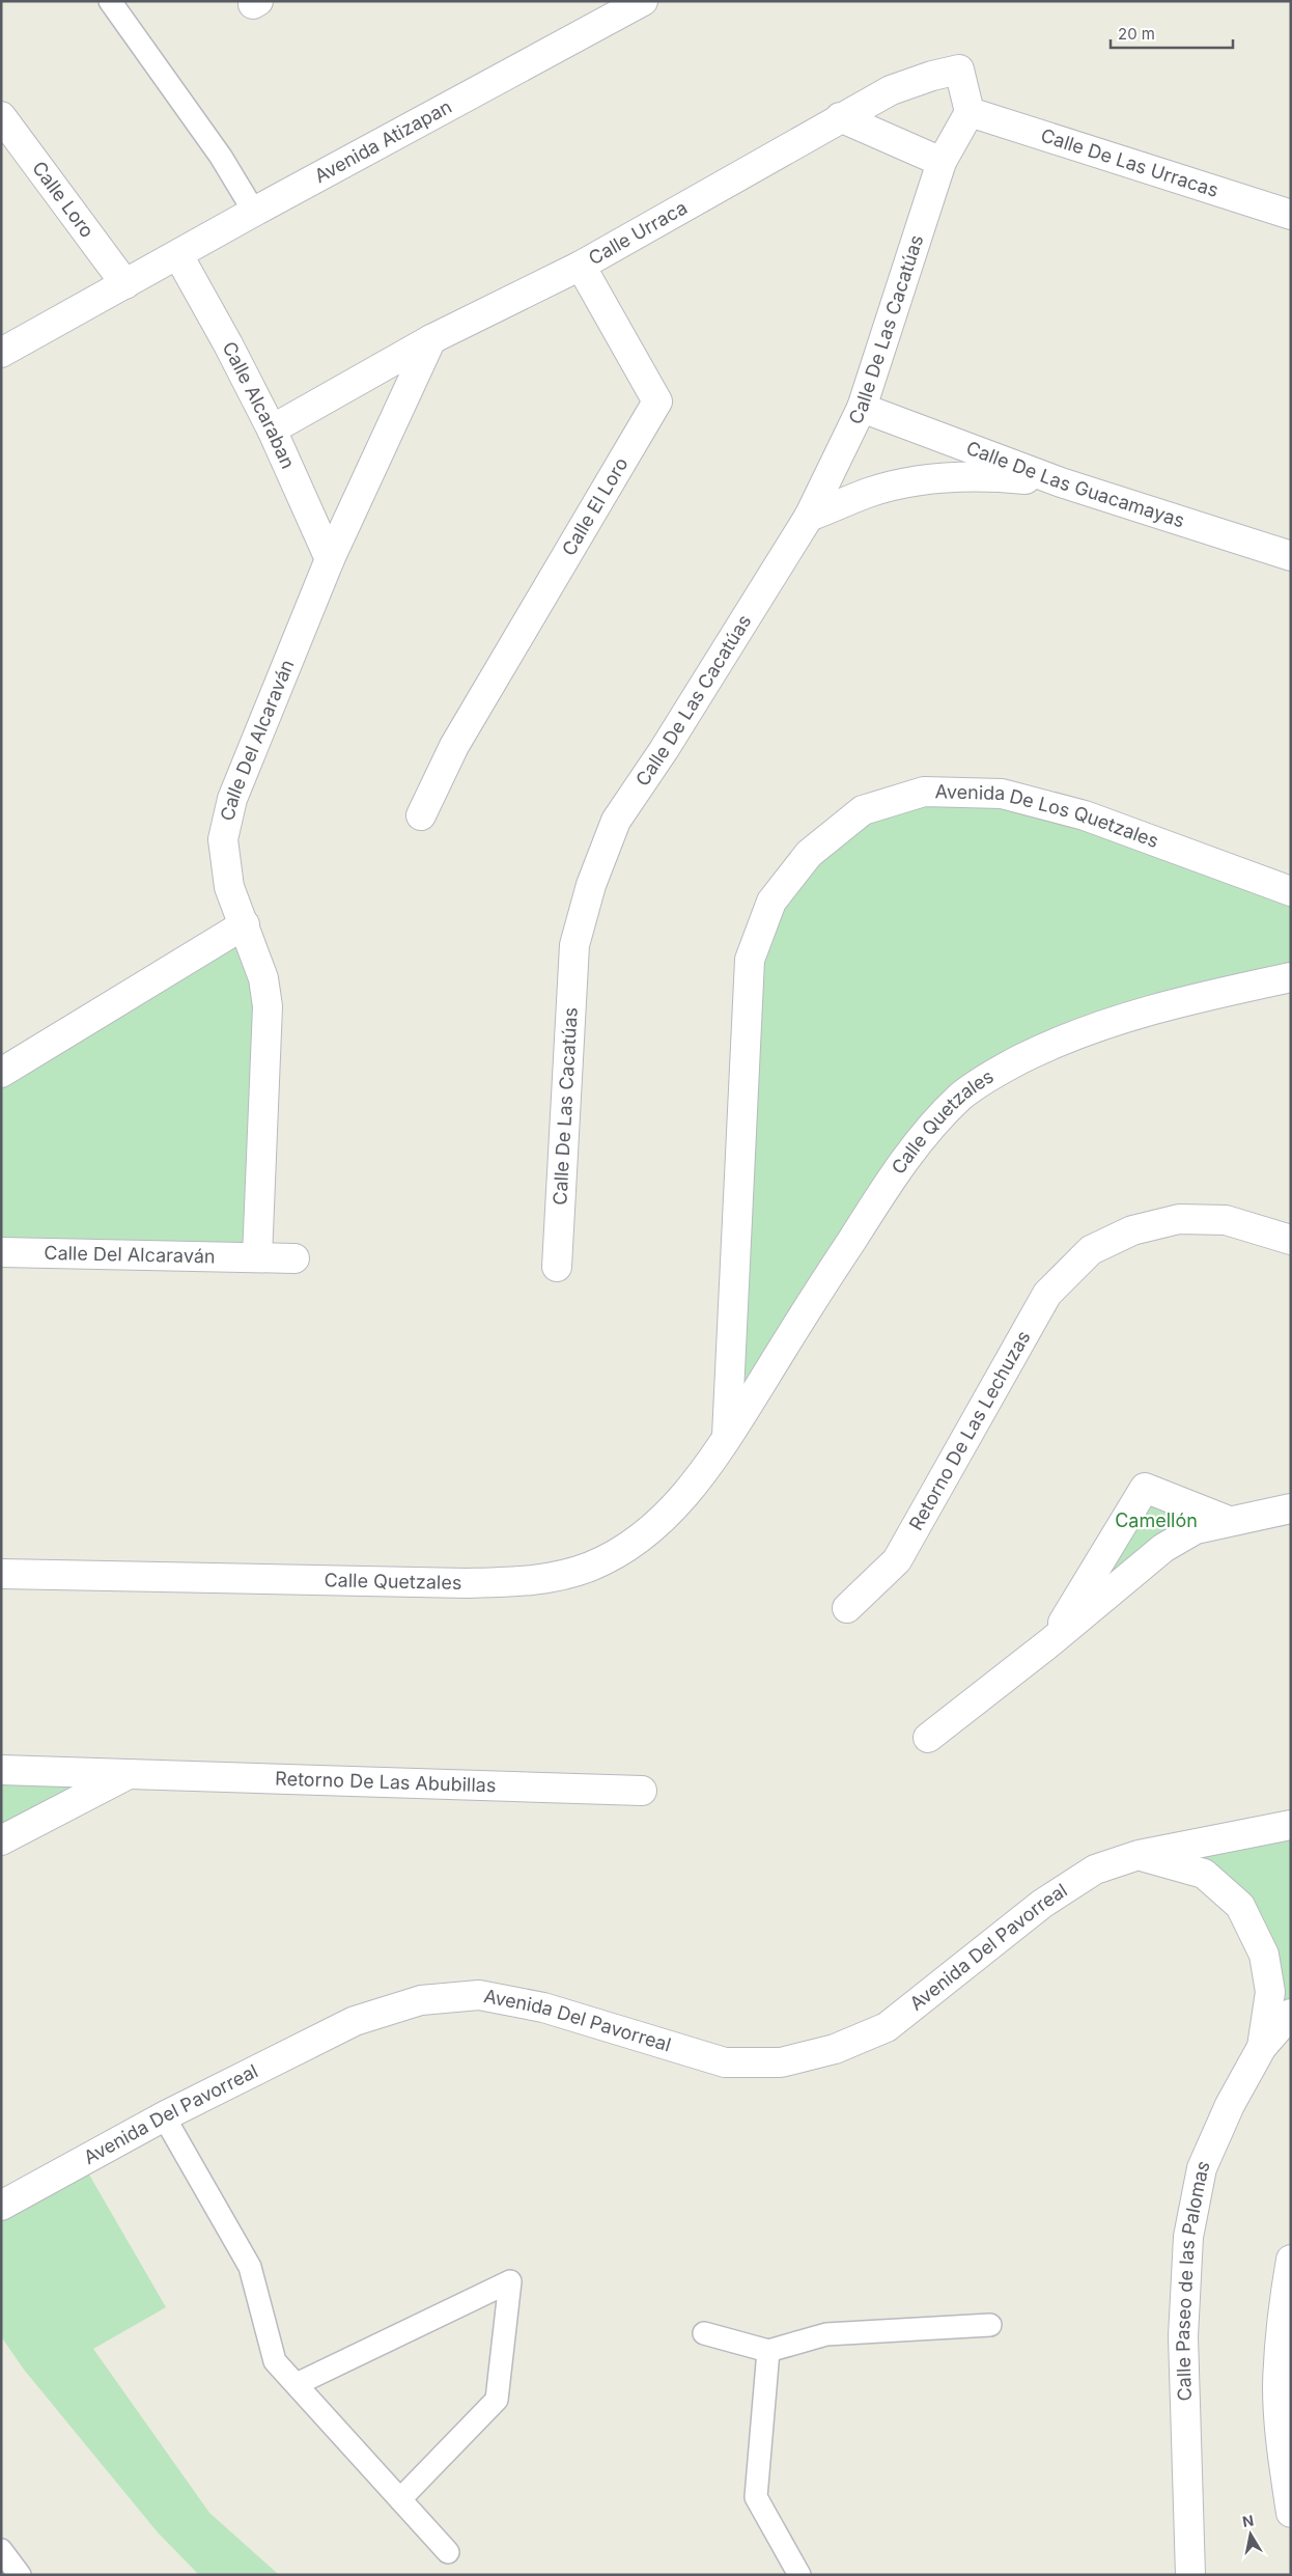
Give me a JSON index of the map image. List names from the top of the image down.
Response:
{
  "streets": {
    "street": [
      "Avenida Atizapan",
      "Calle De Las Urracas",
      "Calle Loro",
      "Calle Urraca",
      "Calle De Las Cacatúas",
      "Calle Alcaraban",
      "Calle De Las Guacamayas",
      "Calle El Loro",
      "Calle Del Alcaraván",
      "Avenida De Los Quetzales",
      "Calle Quetzales",
      "Retorno De Las Lechuzas",
      "Retorno De Las Abubillas",
      "Avenida Del Pavorreal",
      "Calle Paseo de las Palomas"
    ]
  },
  "crossings": [
    ["Avenida Atizapan", "Calle Loro"],
    ["Avenida Atizapan", "Calle Alcaraban"],
    ["Calle De Las Urracas", "Calle Urraca"],
    ["Calle De Las Urracas", "Calle De Las Cacatúas"],
    ["Calle Urraca", "Calle De Las Cacatúas"],
    ["Calle Urraca", "Calle Alcaraban"],
    ["Calle Urraca", "Calle El Loro"],
    ["Calle De Las Cacatúas", "Calle De Las Guacamayas"],
    ["Calle Alcaraban", "Calle Del Alcaraván"],
    ["Avenida De Los Quetzales", "Calle Quetzales"]
  ],
  "parks": ["Camellón"],
  "scale_bar": "20 m",
  "north": "top"
}
